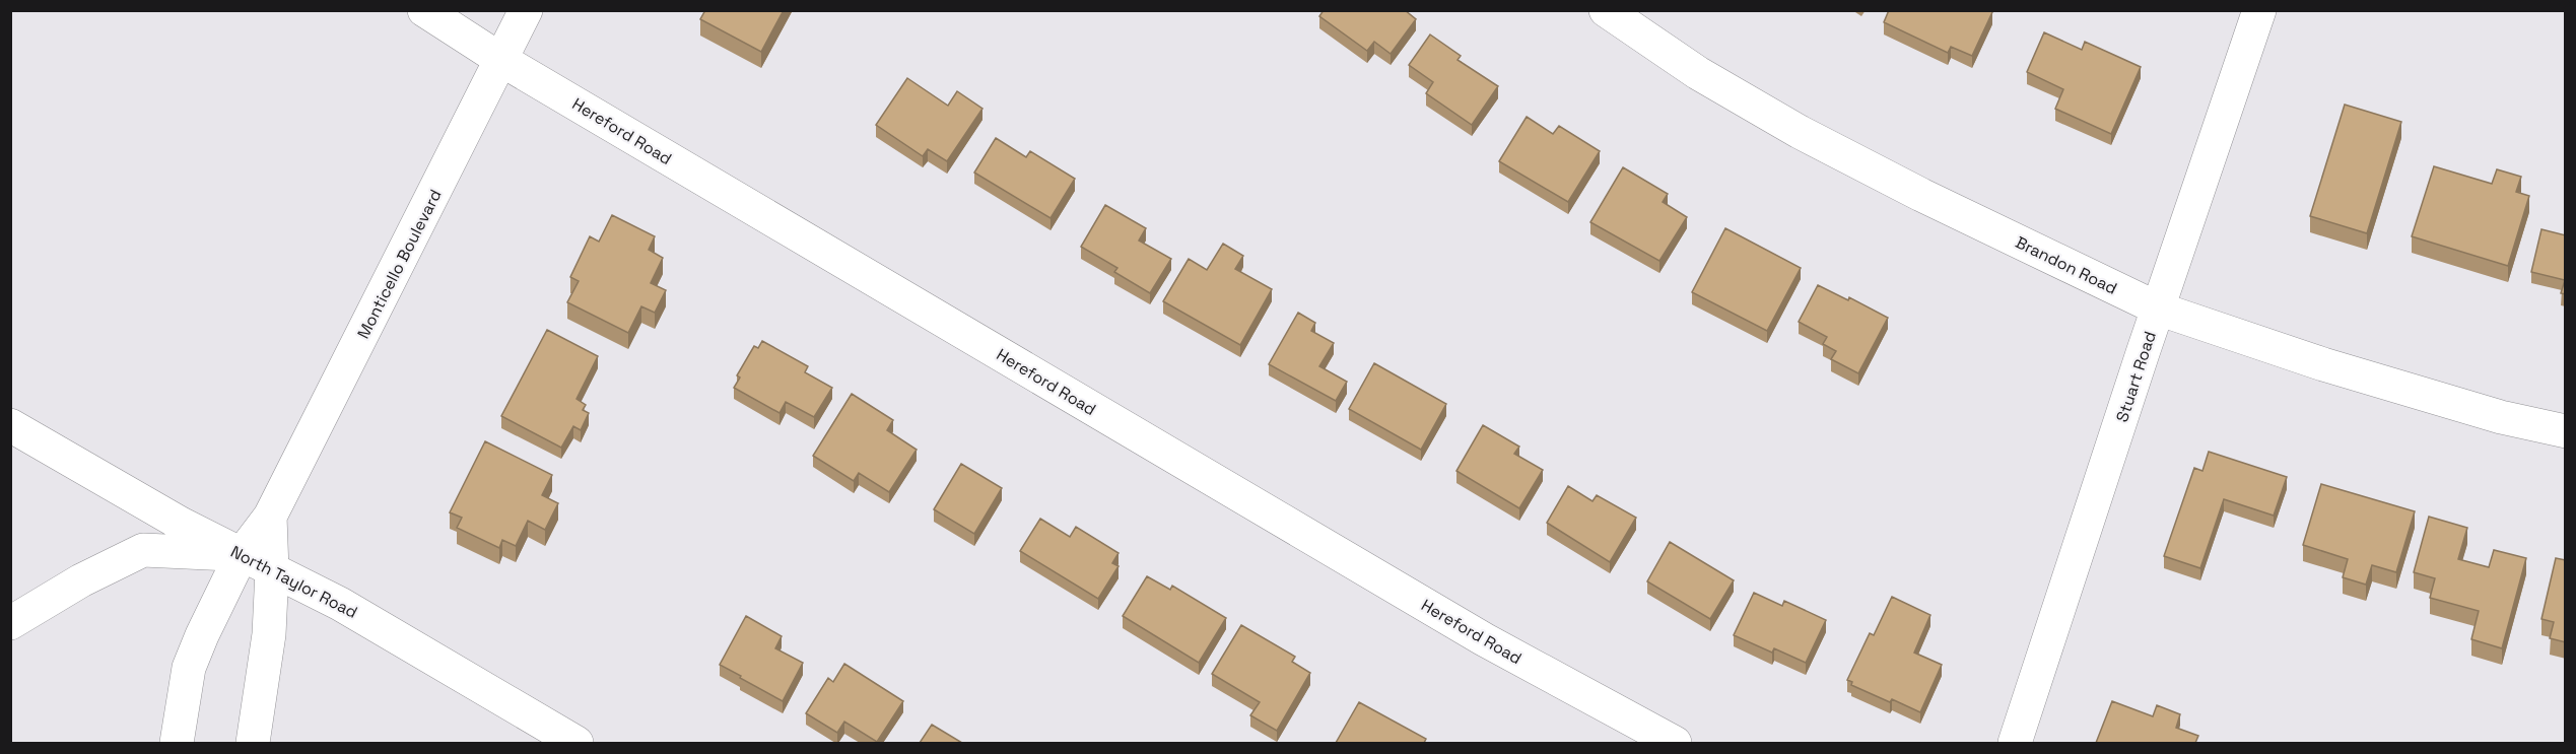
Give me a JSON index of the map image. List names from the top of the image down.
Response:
{
  "streets": {
    "street": [
      "Hereford Road",
      "Monticello Boulevard",
      "Brandon Road",
      "Stuart Road",
      "North Taylor Road"
    ]
  },
  "crossings": [
    ["Hereford Road", "Monticello Boulevard"],
    ["Monticello Boulevard", "North Taylor Road"],
    ["Brandon Road", "Stuart Road"]
  ]
}
